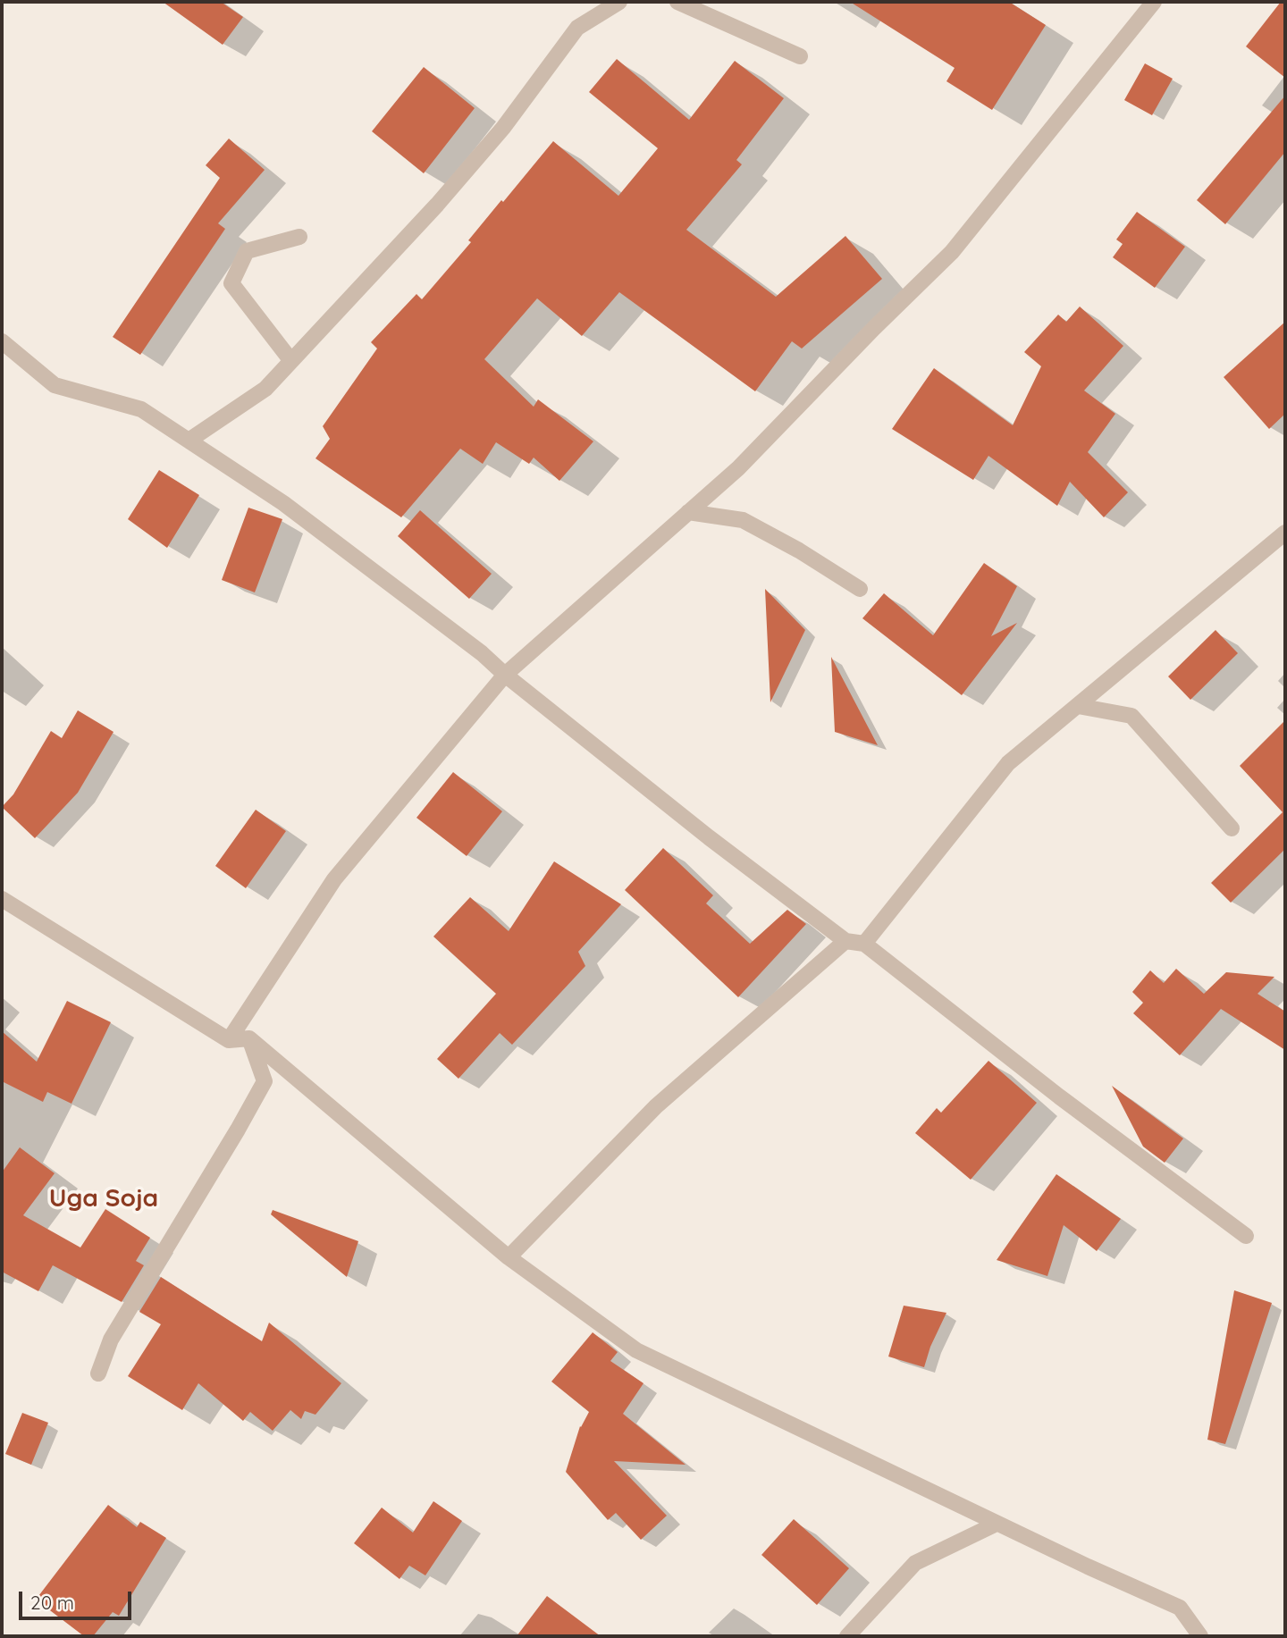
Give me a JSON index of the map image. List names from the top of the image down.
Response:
{
  "districts": ["Uga Soja"],
  "scale_bar": "20 m"
}
